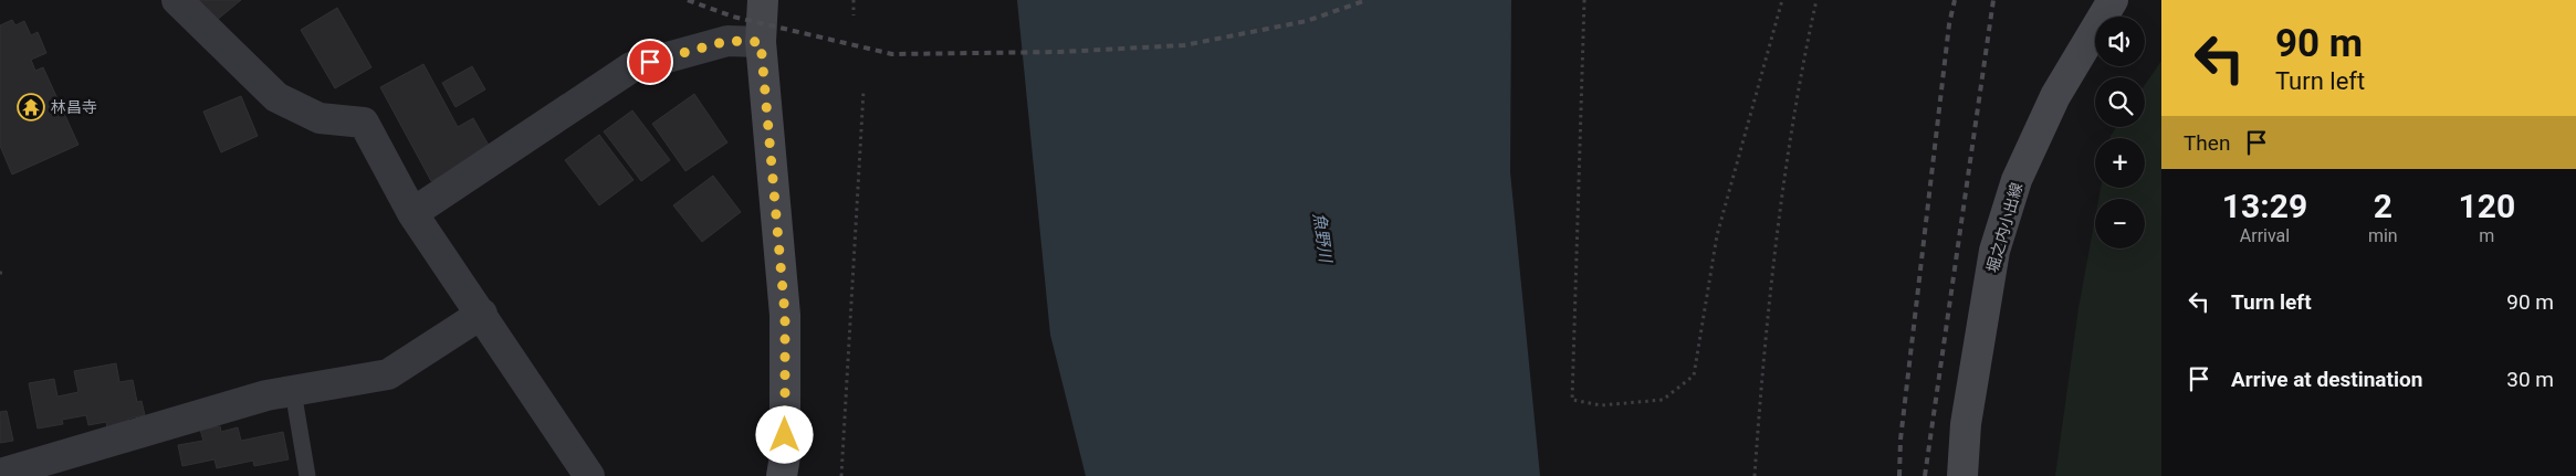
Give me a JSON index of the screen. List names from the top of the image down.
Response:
{
  "streets": {
    "main road": ["堀之内小出線"]
  },
  "water": ["魚野川"],
  "places": {
    "temple": ["林昌寺"]
  },
  "page": {
    "turn": ["90 m", "Turn left"],
    "map_buttons": ["+", "−"],
    "then": "Then",
    "eta": [
      "13:29",
      "Arrival",
      "2",
      "min",
      "120",
      "m"
    ],
    "list": [
      {
        "name": "Turn left",
        "value": "90 m"
      },
      {
        "name": "Arrive at destination",
        "value": "30 m"
      }
    ]
  }
}
